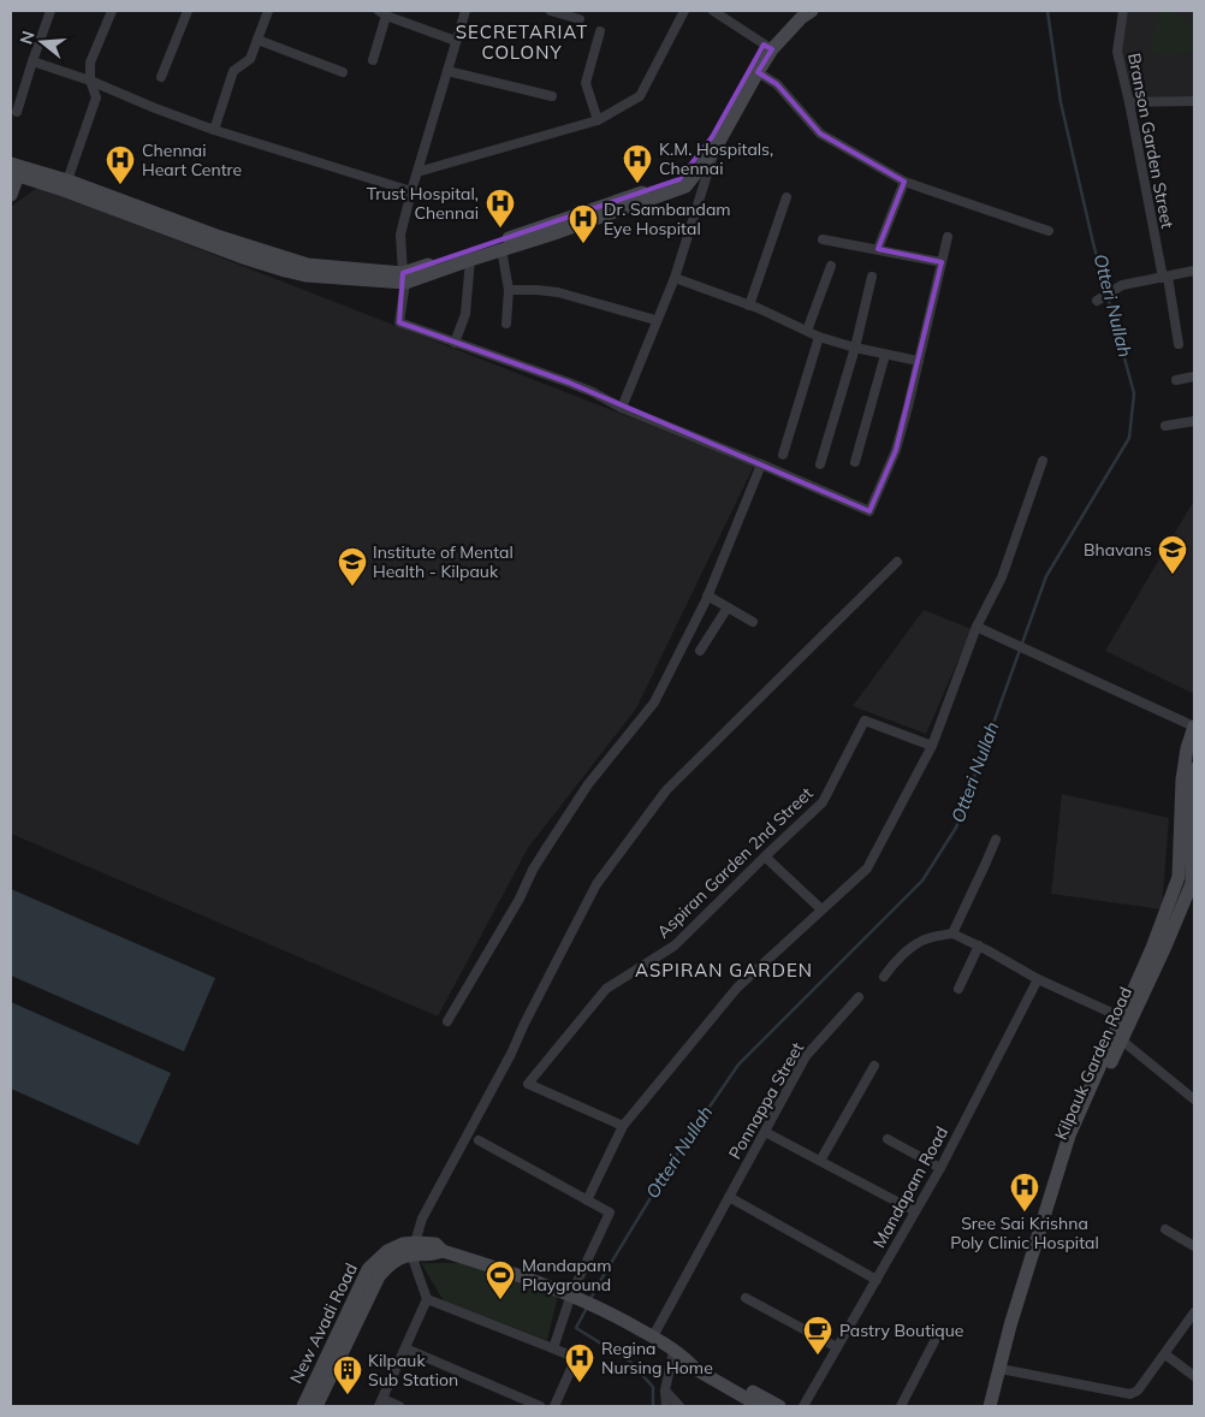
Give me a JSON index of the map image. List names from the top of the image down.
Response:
{
  "streets": {
    "main road": ["Kilpauk Garden Road", "New Avadi Road"],
    "street": [
      "Branson Garden Street",
      "Aspiran Garden 2nd Street",
      "Ponnappa Street",
      "Mandapam Road"
    ]
  },
  "crossings": [
    ["Ponnappa Street", "New Avadi Road"]
  ],
  "districts": ["SECRETARIAT COLONY", "ASPIRAN GARDEN"],
  "water": ["Otteri Nullah"],
  "places": {
    "hospital": [
      "K.M. Hospitals, Chennai",
      "Chennai Heart Centre",
      "Trust Hospital, Chennai",
      "Dr. Sambandam Eye Hospital",
      "Sree Sai Krishna Poly Clinic Hospital",
      "Regina Nursing Home"
    ],
    "school or university": ["Bhavans", "Institute of Mental Health - Kilpauk"],
    "sports": ["Mandapam Playground"],
    "cafe": ["Pastry Boutique"],
    "building": ["Kilpauk Sub Station"]
  },
  "north": "left"
}
